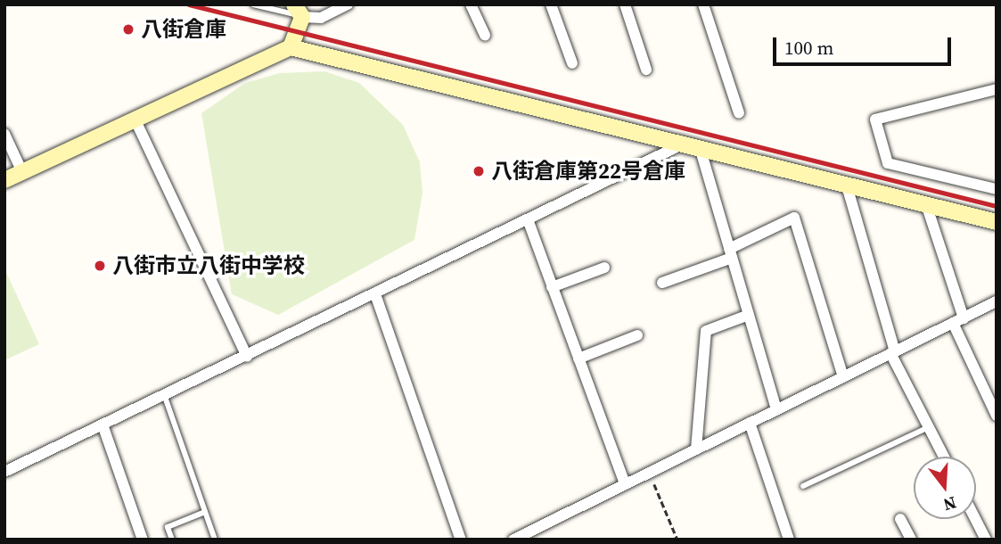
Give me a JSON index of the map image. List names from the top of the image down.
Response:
{
  "places": ["八街倉庫", "八街倉庫第22号倉庫", "八街市立八街中学校"],
  "scale_bar": "100 m",
  "north": "bottom"
}
